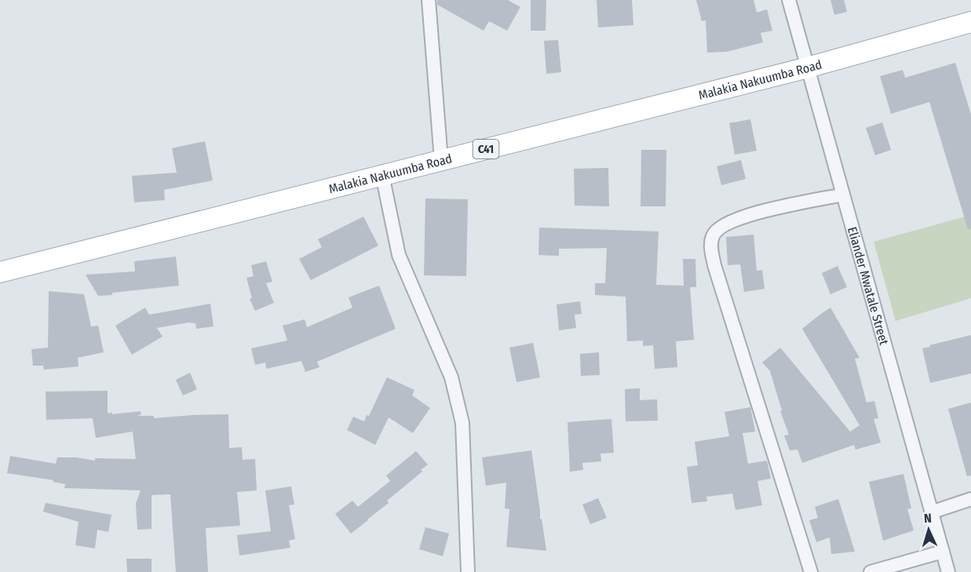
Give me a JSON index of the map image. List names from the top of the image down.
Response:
{
  "streets": {
    "main road": ["Malakia Nakuumba Road", "C41"],
    "street": ["Eliander Mwatale Street"]
  },
  "crossings": [
    ["Malakia Nakuumba Road", "Eliander Mwatale Street"]
  ],
  "north": "top"
}
